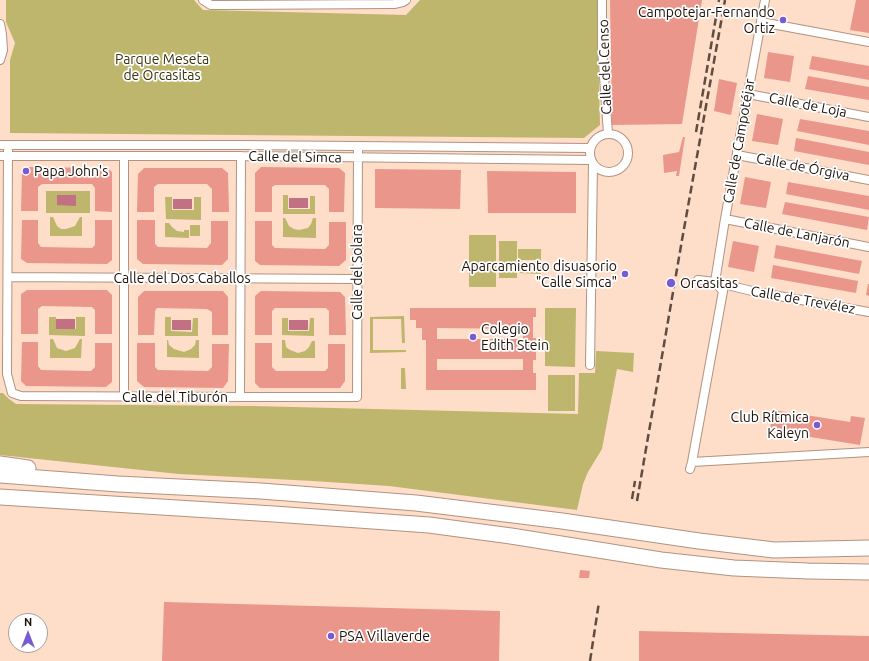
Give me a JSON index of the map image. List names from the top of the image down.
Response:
{
  "streets": {
    "street": [
      "Calle del Censo",
      "Calle de Loja",
      "Calle de Campotéjar",
      "Calle del Simca",
      "Calle de Órgiva",
      "Calle de Lanjarón",
      "Calle del Solara",
      "Calle del Dos Caballos",
      "Calle de Trevélez",
      "Calle del Tiburón"
    ]
  },
  "crossings": [
    ["Calle del Censo", "Calle del Simca"],
    ["Calle de Loja", "Calle de Campotéjar"],
    ["Calle de Campotéjar", "Calle de Órgiva"],
    ["Calle de Campotéjar", "Calle de Lanjarón"],
    ["Calle de Campotéjar", "Calle de Trevélez"],
    ["Calle del Simca", "Calle del Solara"],
    ["Calle del Solara", "Calle del Dos Caballos"],
    ["Calle del Solara", "Calle del Tiburón"],
    ["Calle del Dos Caballos", "Calle del Tiburón"]
  ],
  "parks": ["Parque Meseta de Orcasitas"],
  "places": [
    "Campotejar-Fernando Ortiz",
    "Papa John's",
    "Aparcamiento disuasorio \"Calle Simca\"",
    "Orcasitas",
    "Colegio Edith Stein",
    "Club Rítmica Kaleyn",
    "PSA Villaverde"
  ],
  "north": "top"
}
